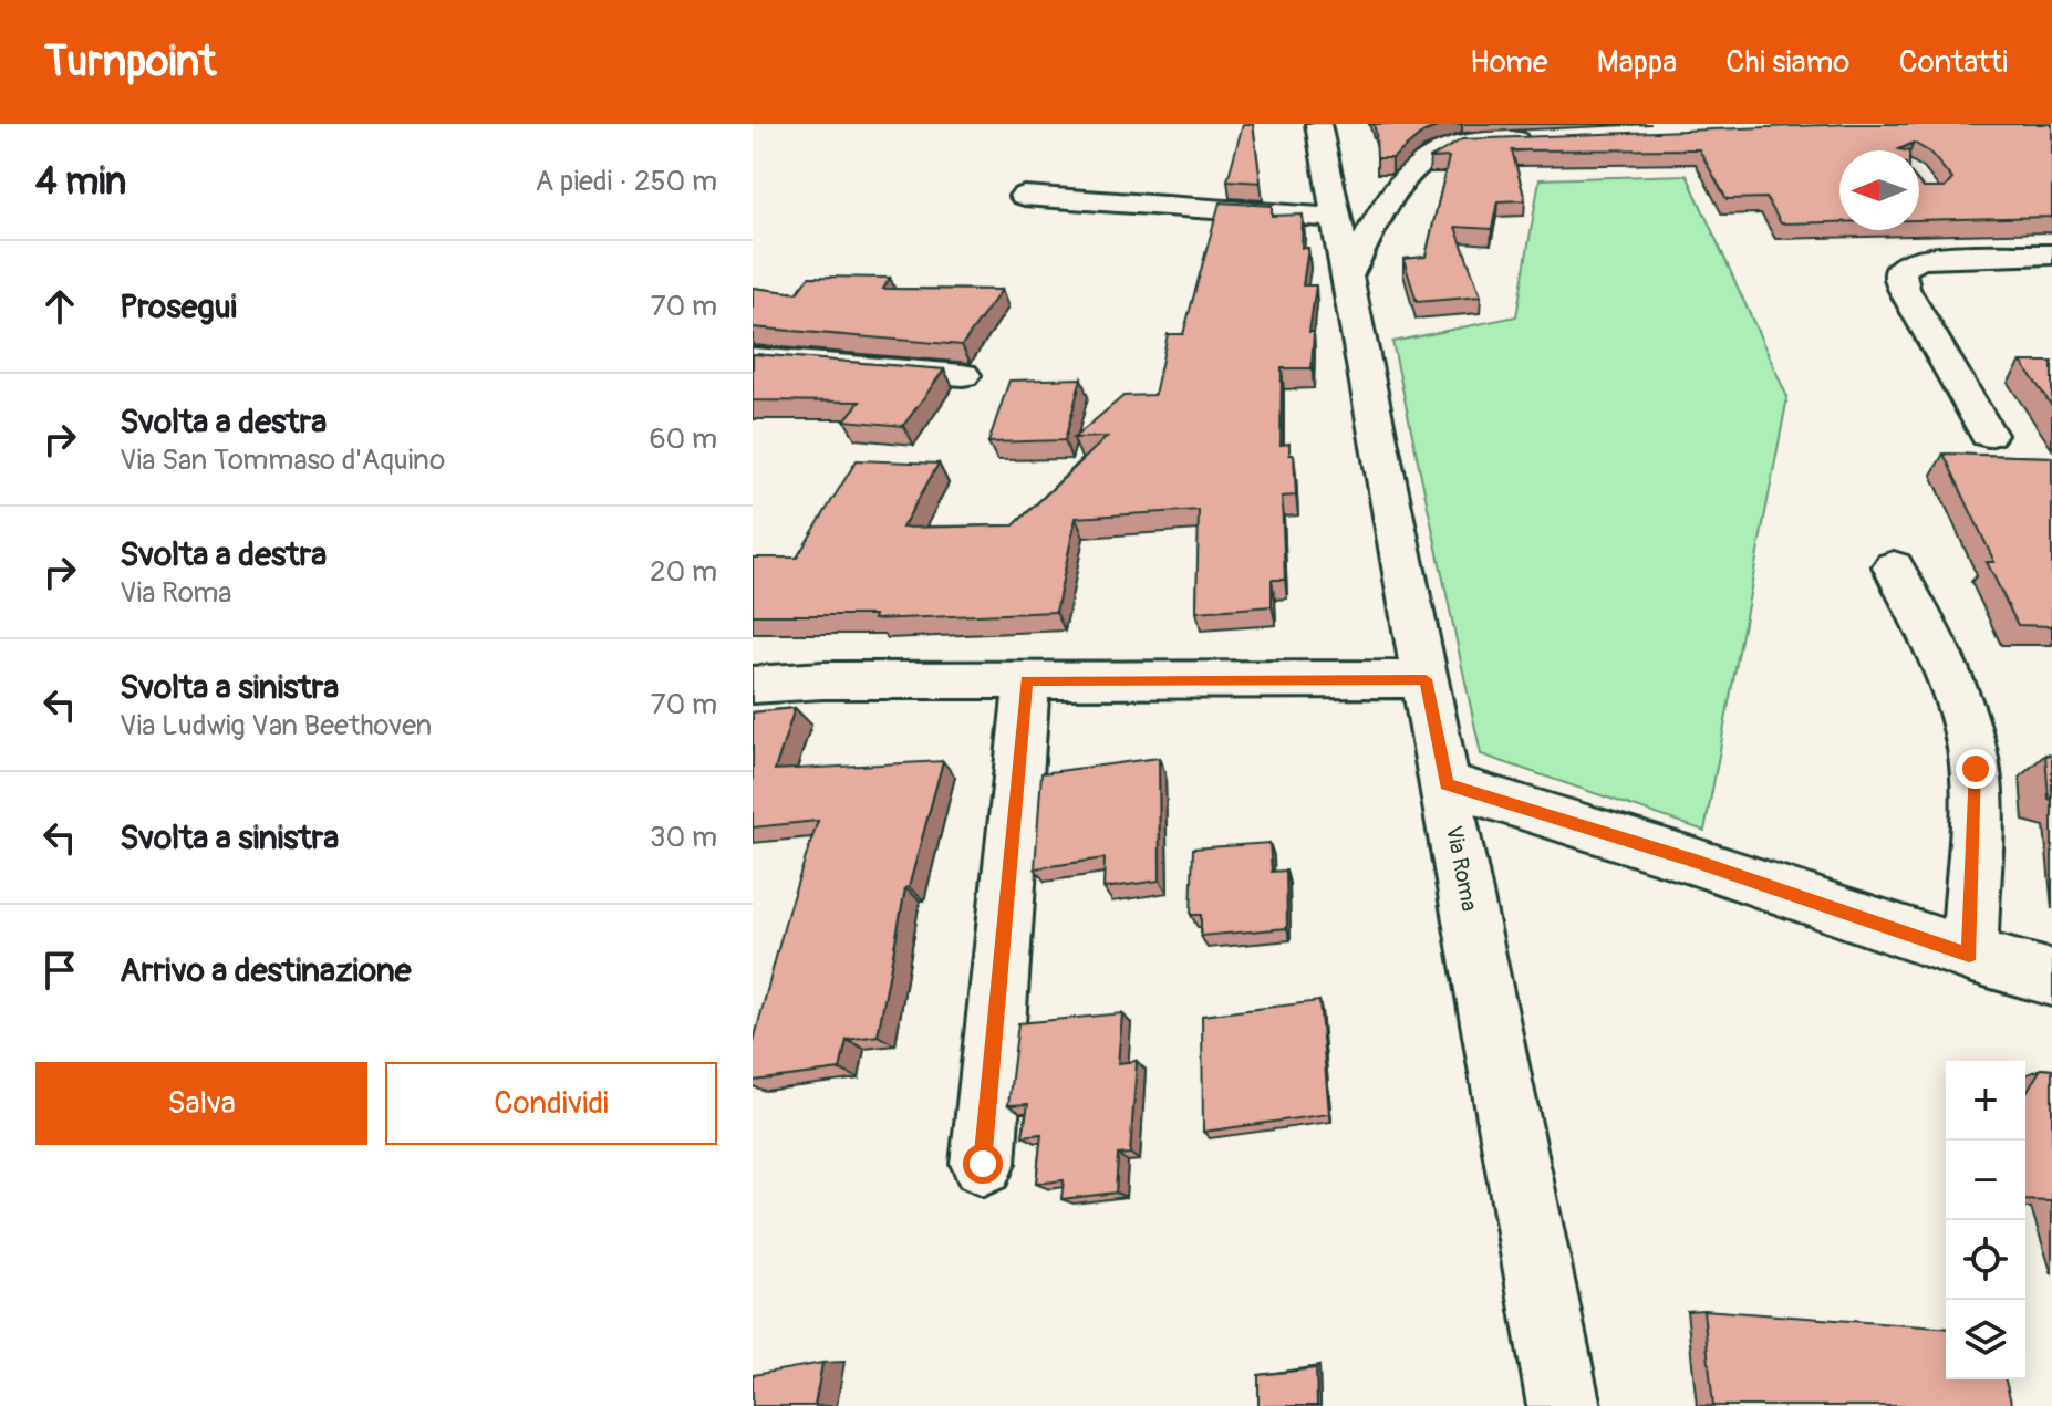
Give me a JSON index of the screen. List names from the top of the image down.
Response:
{
  "streets": {
    "street": ["Via Roma"]
  },
  "north": "left",
  "page": {
    "header": "Turnpoint",
    "nav": [
      "Home",
      "Mappa",
      "Chi siamo",
      "Contatti"
    ],
    "heading": ["4 min", "A piedi · 250 m"],
    "list": [
      ["Prosegui", "70 m"],
      ["Svolta a destra", "Via San Tommaso d'Aquino", "60 m"],
      ["Svolta a destra", "Via Roma", "20 m"],
      ["Svolta a sinistra", "Via Ludwig Van Beethoven", "70 m"],
      ["Svolta a sinistra", "30 m"],
      "Arrivo a destinazione"
    ],
    "buttons": ["Salva", "Condividi"],
    "map_buttons": ["+", "−"]
  }
}
